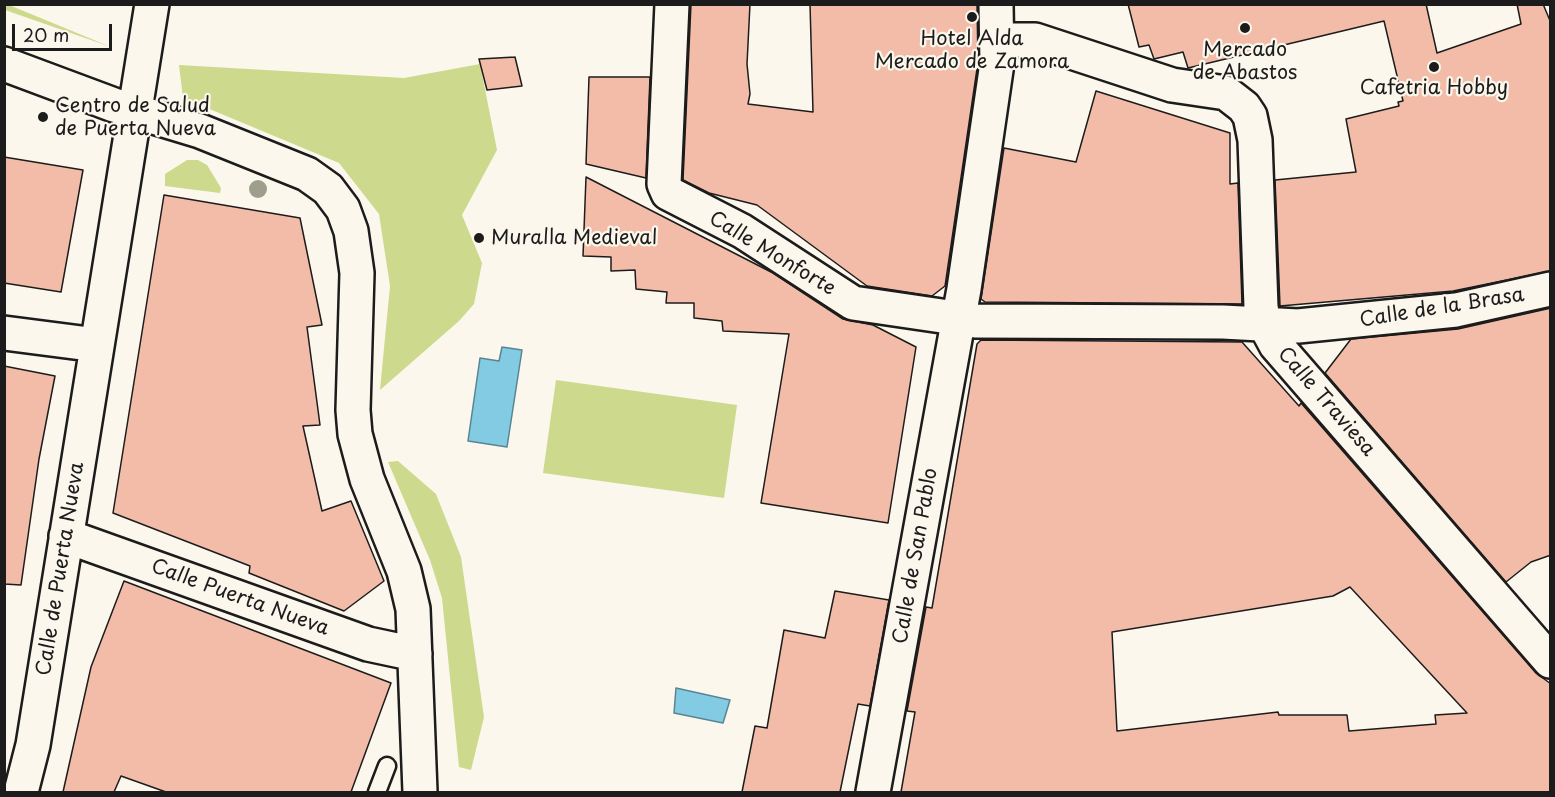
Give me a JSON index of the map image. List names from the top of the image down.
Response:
{
  "streets": {
    "street": [
      "Calle Monforte",
      "Calle de la Brasa",
      "Calle Traviesa",
      "Calle de San Pablo",
      "Calle de Puerta Nueva",
      "Calle Puerta Nueva"
    ]
  },
  "crossings": [
    ["Calle Monforte", "Calle de la Brasa"],
    ["Calle Monforte", "Calle de San Pablo"],
    ["Calle de la Brasa", "Calle Traviesa"],
    ["Calle de la Brasa", "Calle de San Pablo"],
    ["Calle Traviesa", "Calle de San Pablo"],
    ["Calle de Puerta Nueva", "Calle Puerta Nueva"]
  ],
  "places": [
    "Hotel Alda Mercado de Zamora",
    "Mercado de Abastos",
    "Cafetria Hobby",
    "Centro de Salud de Puerta Nueva",
    "Muralla Medieval"
  ],
  "scale_bar": "20 m"
}
